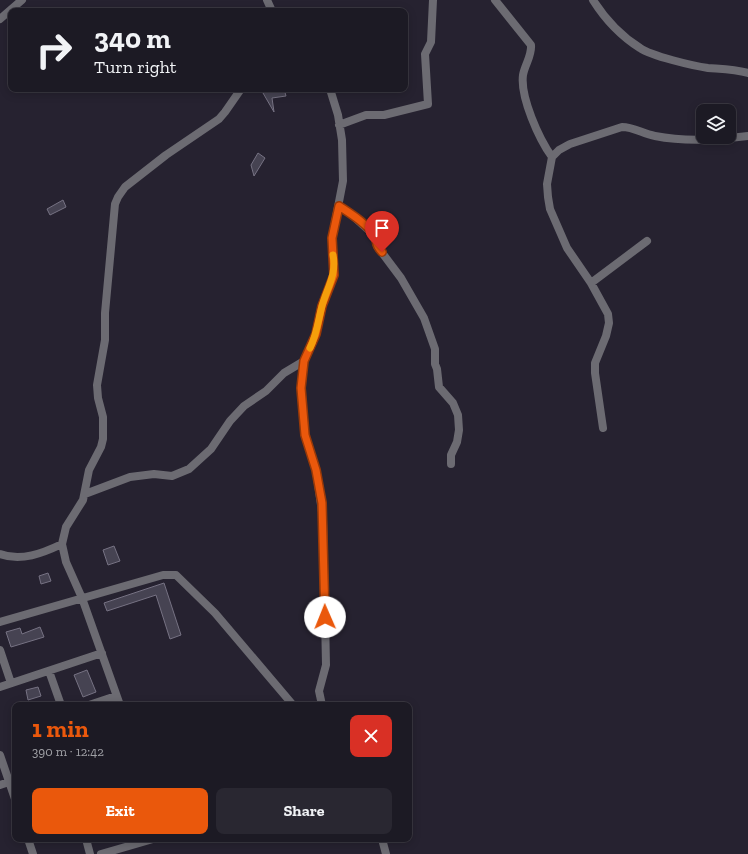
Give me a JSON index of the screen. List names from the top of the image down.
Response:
{
  "page": {
    "turn": ["340 m", "Turn right"],
    "heading": ["1 min", "390 m · 12:42"],
    "buttons": ["Exit", "Share"]
  }
}
